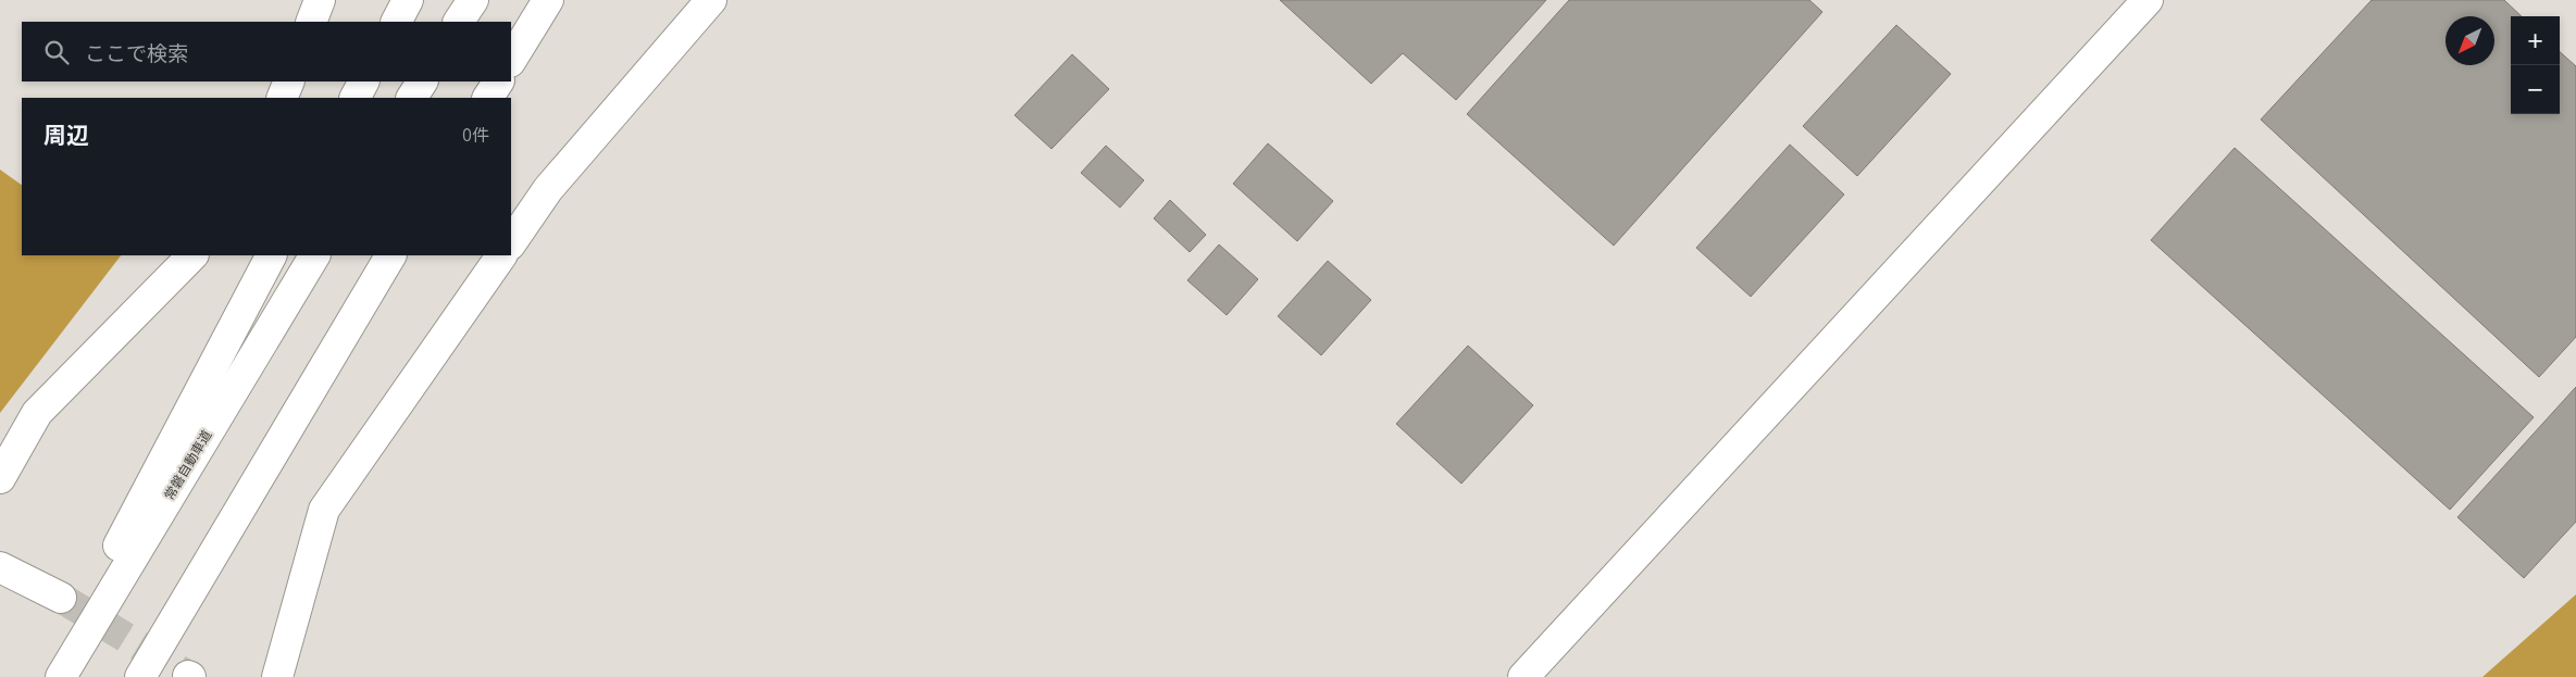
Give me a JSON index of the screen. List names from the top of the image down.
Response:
{
  "streets": {
    "main road": ["常磐自動車道"]
  },
  "north": "bottom left",
  "page": {
    "map_buttons": ["+", "−"],
    "search": "ここで検索",
    "heading": ["周辺", "0件"]
  }
}
